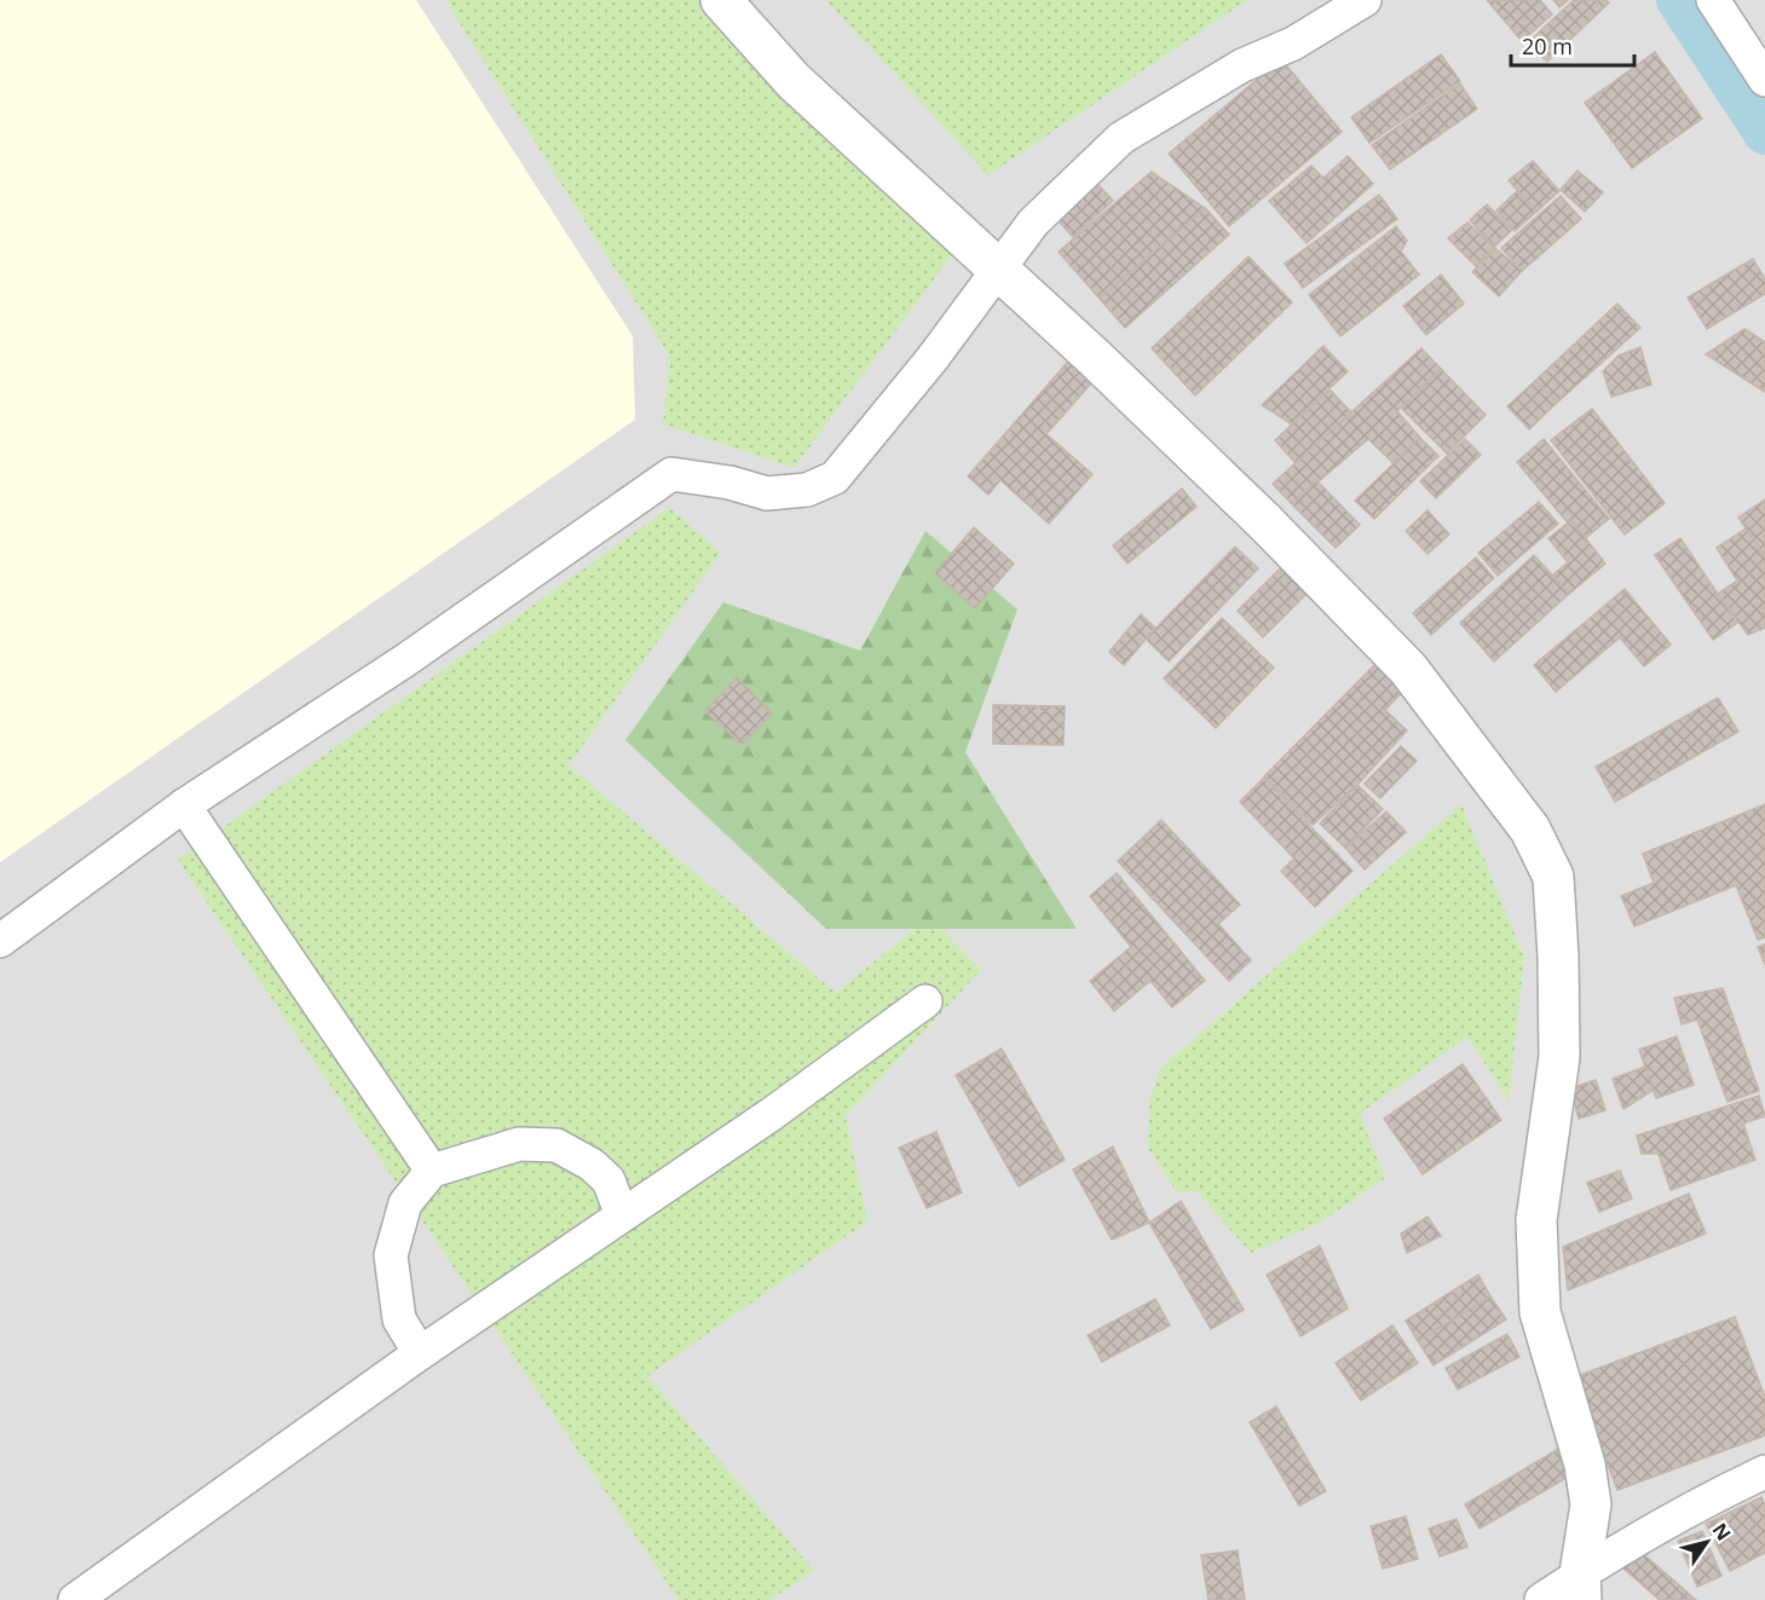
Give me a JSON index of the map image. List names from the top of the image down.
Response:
{
  "scale_bar": "20 m",
  "north": "top right"
}
